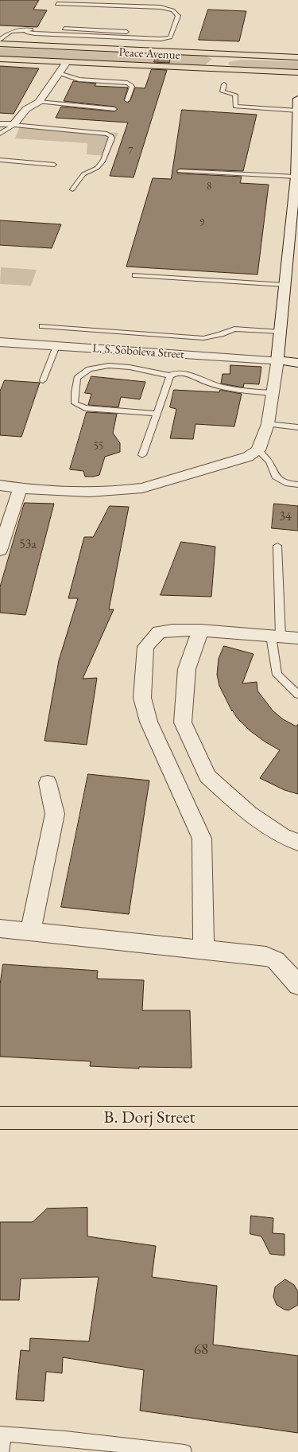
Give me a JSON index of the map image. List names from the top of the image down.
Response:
{
  "streets": {
    "main road": ["Peace Avenue", "B. Dorj Street"],
    "street": ["L. S. Soboleva Street"]
  },
  "house_numbers": [
    "7",
    "8",
    "9",
    "55",
    "34",
    "53a",
    "68"
  ]
}
